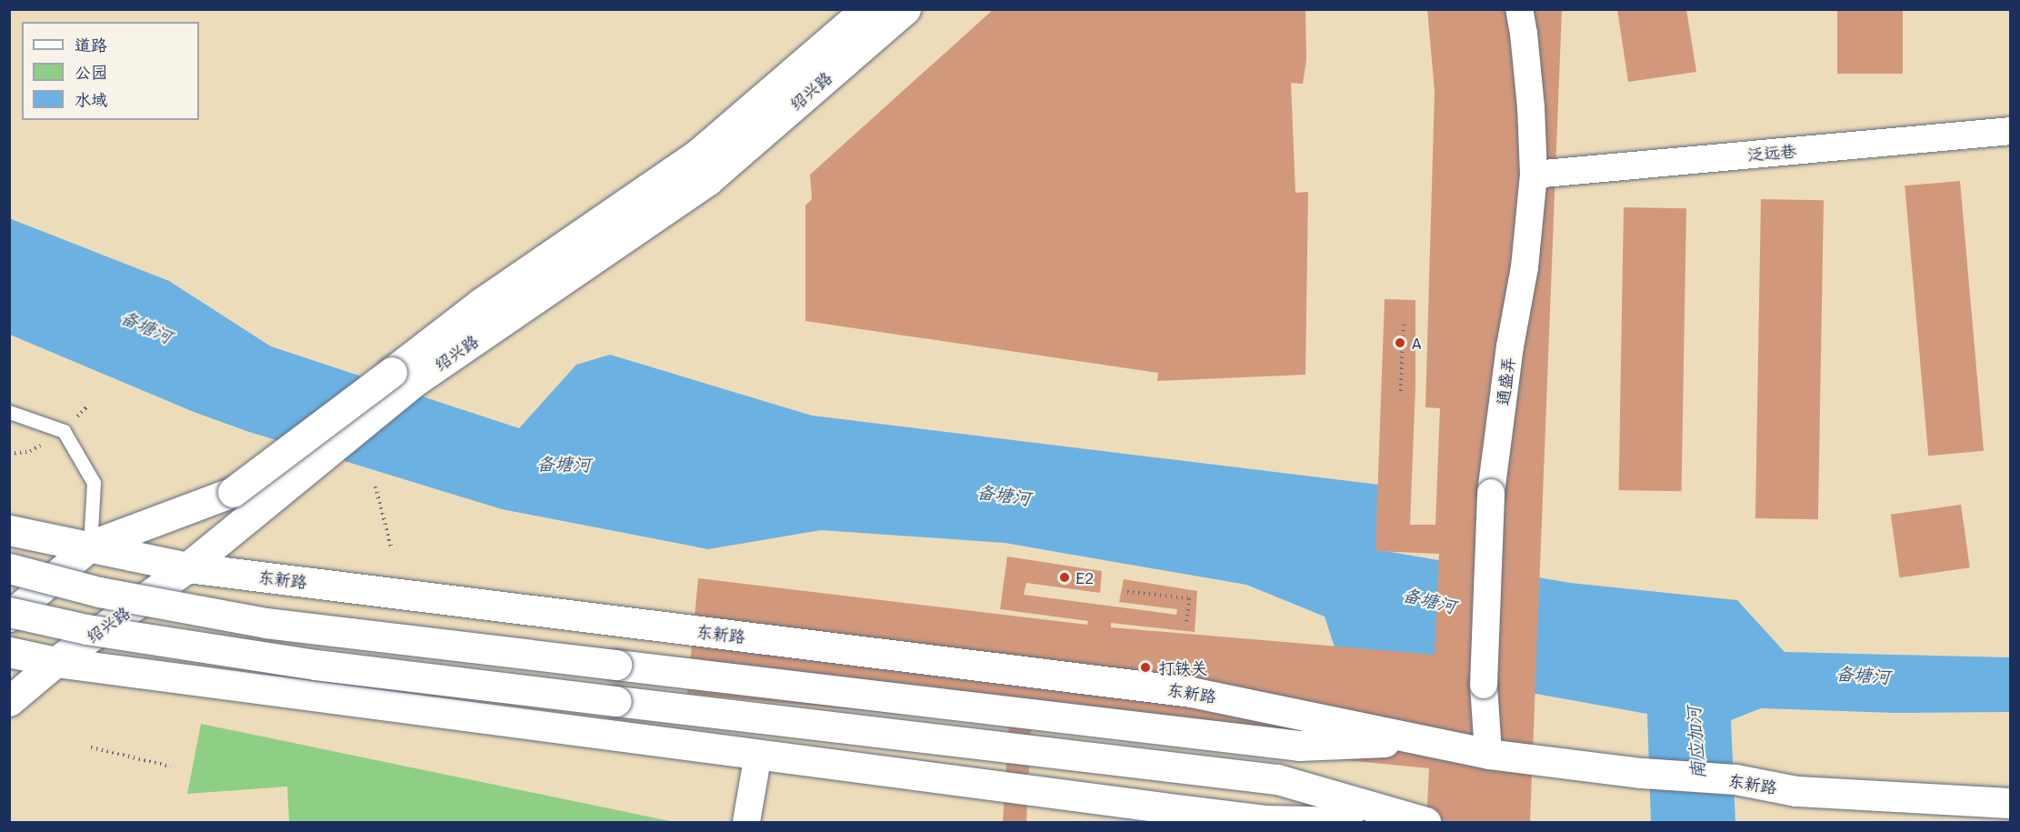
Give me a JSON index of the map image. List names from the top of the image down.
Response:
{
  "streets": {
    "main road": ["绍兴路", "东新路"],
    "street": ["泛远巷", "通盛弄"]
  },
  "crossings": [
    ["绍兴路", "东新路"],
    ["泛远巷", "通盛弄"],
    ["通盛弄", "东新路"]
  ],
  "water": ["备塘河", "南应加河"],
  "places": ["A", "E2", "打铁关"],
  "legend": ["道路", "公园", "水域"]
}
